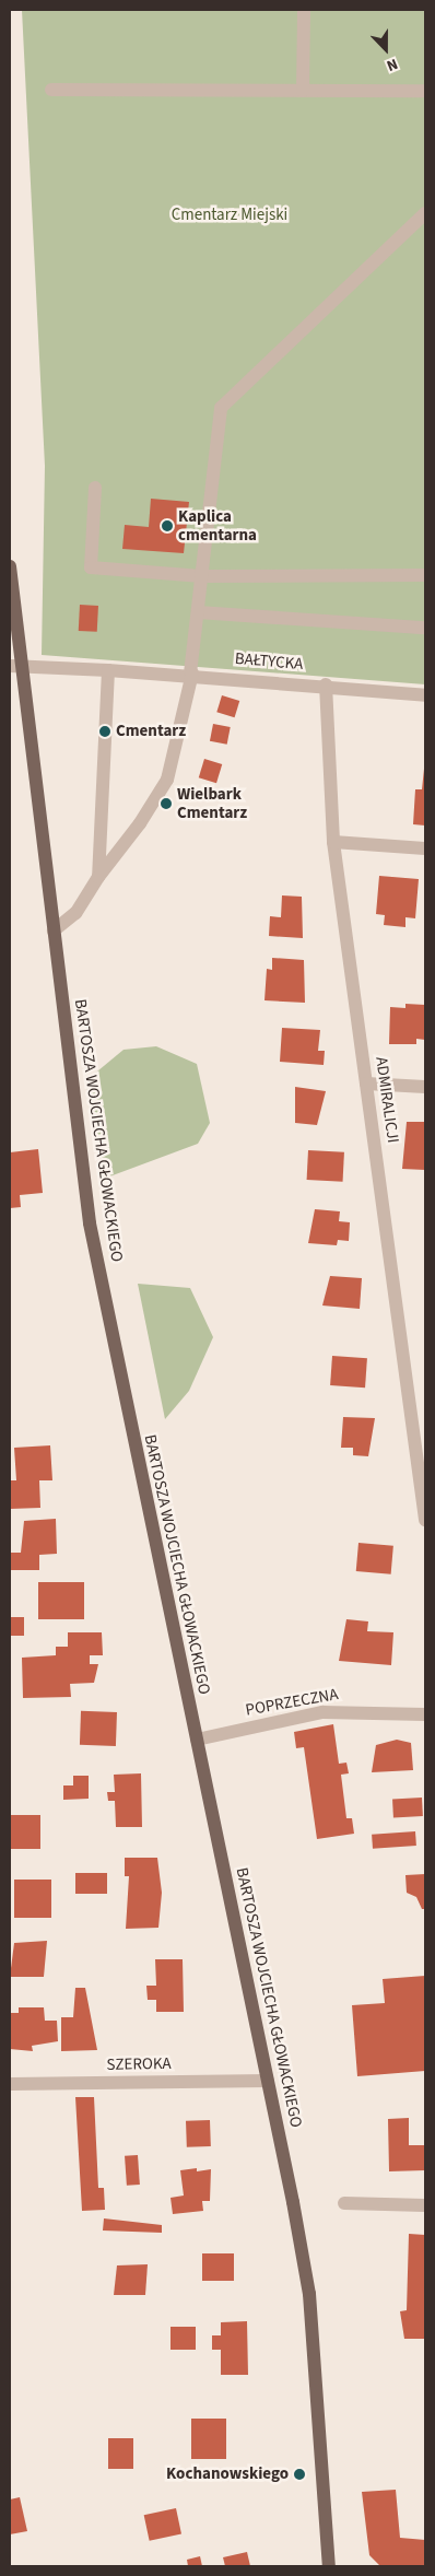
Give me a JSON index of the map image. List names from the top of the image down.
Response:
{
  "streets": {
    "main road": ["BARTOSZA WOJCIECHA GŁOWACKIEGO"],
    "street": [
      "BAŁTYCKA",
      "ADMIRALICJI",
      "POPRZECZNA",
      "SZEROKA"
    ]
  },
  "crossings": [
    ["BAŁTYCKA", "ADMIRALICJI"],
    ["BAŁTYCKA", "BARTOSZA WOJCIECHA GŁOWACKIEGO"],
    ["BARTOSZA WOJCIECHA GŁOWACKIEGO", "POPRZECZNA"],
    ["BARTOSZA WOJCIECHA GŁOWACKIEGO", "SZEROKA"]
  ],
  "parks": ["Cmentarz Miejski"],
  "places": [
    "Kaplica cmentarna",
    "Cmentarz",
    "Wielbark Cmentarz",
    "Kochanowskiego"
  ],
  "north": "bottom"
}
